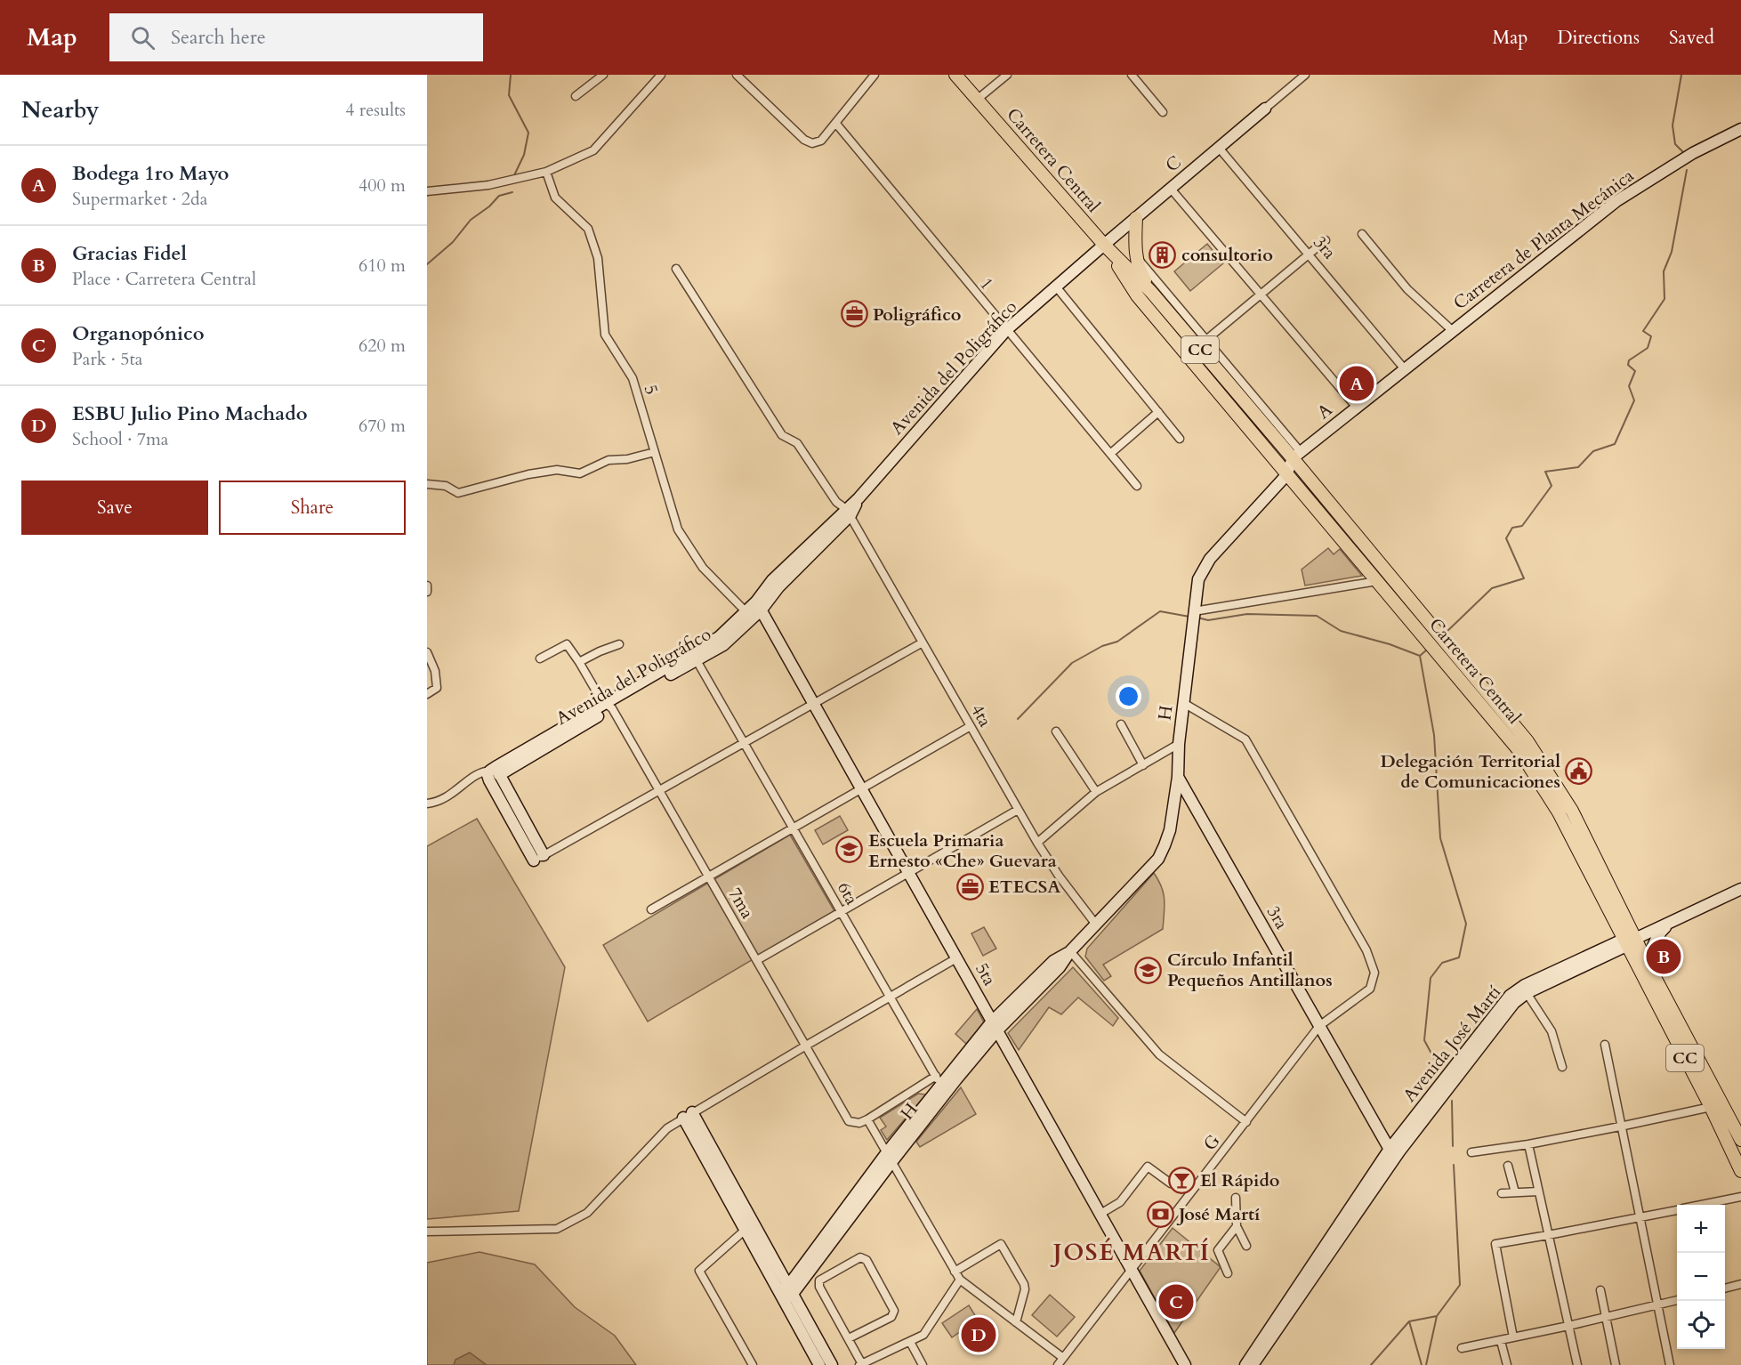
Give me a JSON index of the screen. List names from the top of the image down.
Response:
{
  "streets": {
    "main road": ["Carretera Central", "CC"],
    "street": [
      "C",
      "Carretera de Planta Mecánica",
      "3ra",
      "1",
      "Avenida del Poligráfico",
      "5",
      "A",
      "H",
      "4ta",
      "6ta",
      "7ma",
      "5ta",
      "Avenida José Martí",
      "G"
    ]
  },
  "crossings": [
    ["Carretera Central", "C"],
    ["Carretera Central", "Avenida del Poligráfico"],
    ["Carretera Central", "A"],
    ["Carretera Central", "H"],
    ["Carretera Central", "Avenida José Martí"],
    ["C", "3ra"],
    ["C", "Avenida del Poligráfico"],
    ["Carretera de Planta Mecánica", "A"],
    ["3ra", "A"],
    ["3ra", "H"],
    ["3ra", "Avenida José Martí"],
    ["3ra", "G"],
    ["1", "Avenida del Poligráfico"],
    ["Avenida del Poligráfico", "5"],
    ["Avenida del Poligráfico", "4ta"],
    ["Avenida del Poligráfico", "6ta"],
    ["Avenida del Poligráfico", "7ma"],
    ["Avenida del Poligráfico", "5ta"],
    ["H", "4ta"],
    ["H", "6ta"],
    ["H", "5ta"],
    ["H", "G"],
    ["5ta", "G"]
  ],
  "districts": ["JOSÉ MARTÍ"],
  "places": {
    "building": ["consultorio"],
    "office": ["Poligráfico", "ETECSA"],
    "public building": ["Delegación Territorial de Comunicaciones"],
    "school or university": ["Escuela Primaria Ernesto «Che» Guevara", "Círculo Infantil Pequeños Antillanos"],
    "bar": ["El Rápido"],
    "bank": ["José Martí"]
  },
  "page": {
    "header": "Map",
    "search": "Search here",
    "nav": ["Map", "Directions", "Saved"],
    "heading": ["Nearby", "4 results"],
    "list": [
      {
        "mark": "A",
        "name": "Bodega 1ro Mayo",
        "note": "Supermarket · 2da",
        "value": "400 m"
      },
      {
        "mark": "B",
        "name": "Gracias Fidel",
        "note": "Place · Carretera Central",
        "value": "610 m"
      },
      {
        "mark": "C",
        "name": "Organopónico",
        "note": "Park · 5ta",
        "value": "620 m"
      },
      {
        "mark": "D",
        "name": "ESBU Julio Pino Machado",
        "note": "School · 7ma",
        "value": "670 m"
      }
    ],
    "pins": [
      "A",
      "B",
      "C",
      "D"
    ],
    "buttons": ["Save", "Share"],
    "map_buttons": ["+", "−"]
  }
}
